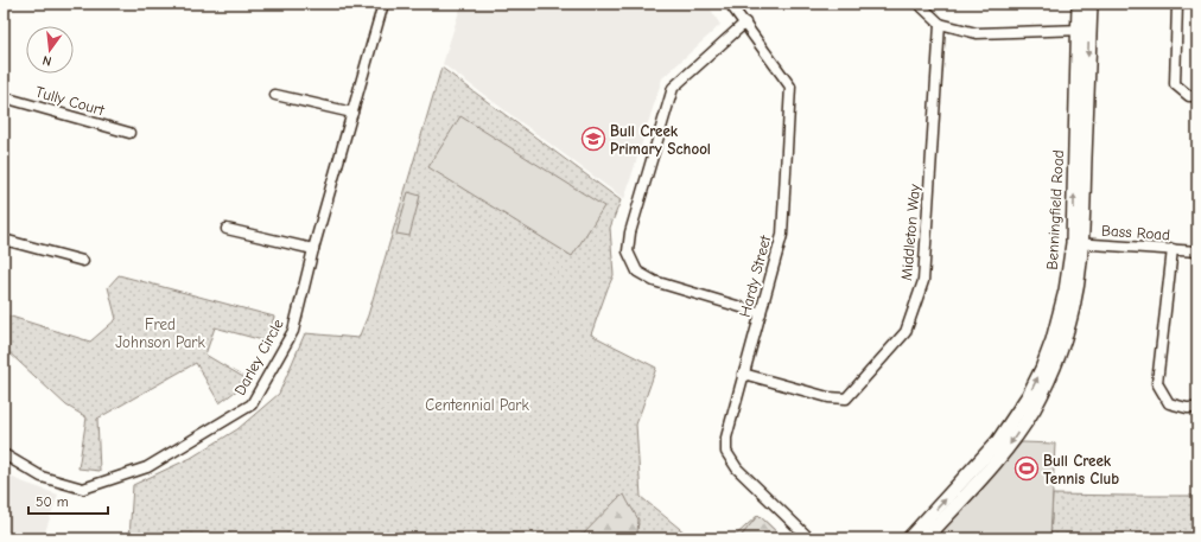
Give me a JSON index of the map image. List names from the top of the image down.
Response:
{
  "streets": {
    "main road": ["Benningfield Road"],
    "street": [
      "Tully Court",
      "Middleton Way",
      "Bass Road",
      "Hardy Street",
      "Darley Circle"
    ]
  },
  "crossings": [
    ["Benningfield Road", "Bass Road"],
    ["Middleton Way", "Hardy Street"]
  ],
  "parks": ["Fred Johnson Park", "Centennial Park"],
  "places": {
    "school or university": ["Bull Creek Primary School"],
    "sports": ["Bull Creek Tennis Club"]
  },
  "scale_bar": "50 m",
  "north": "bottom"
}
